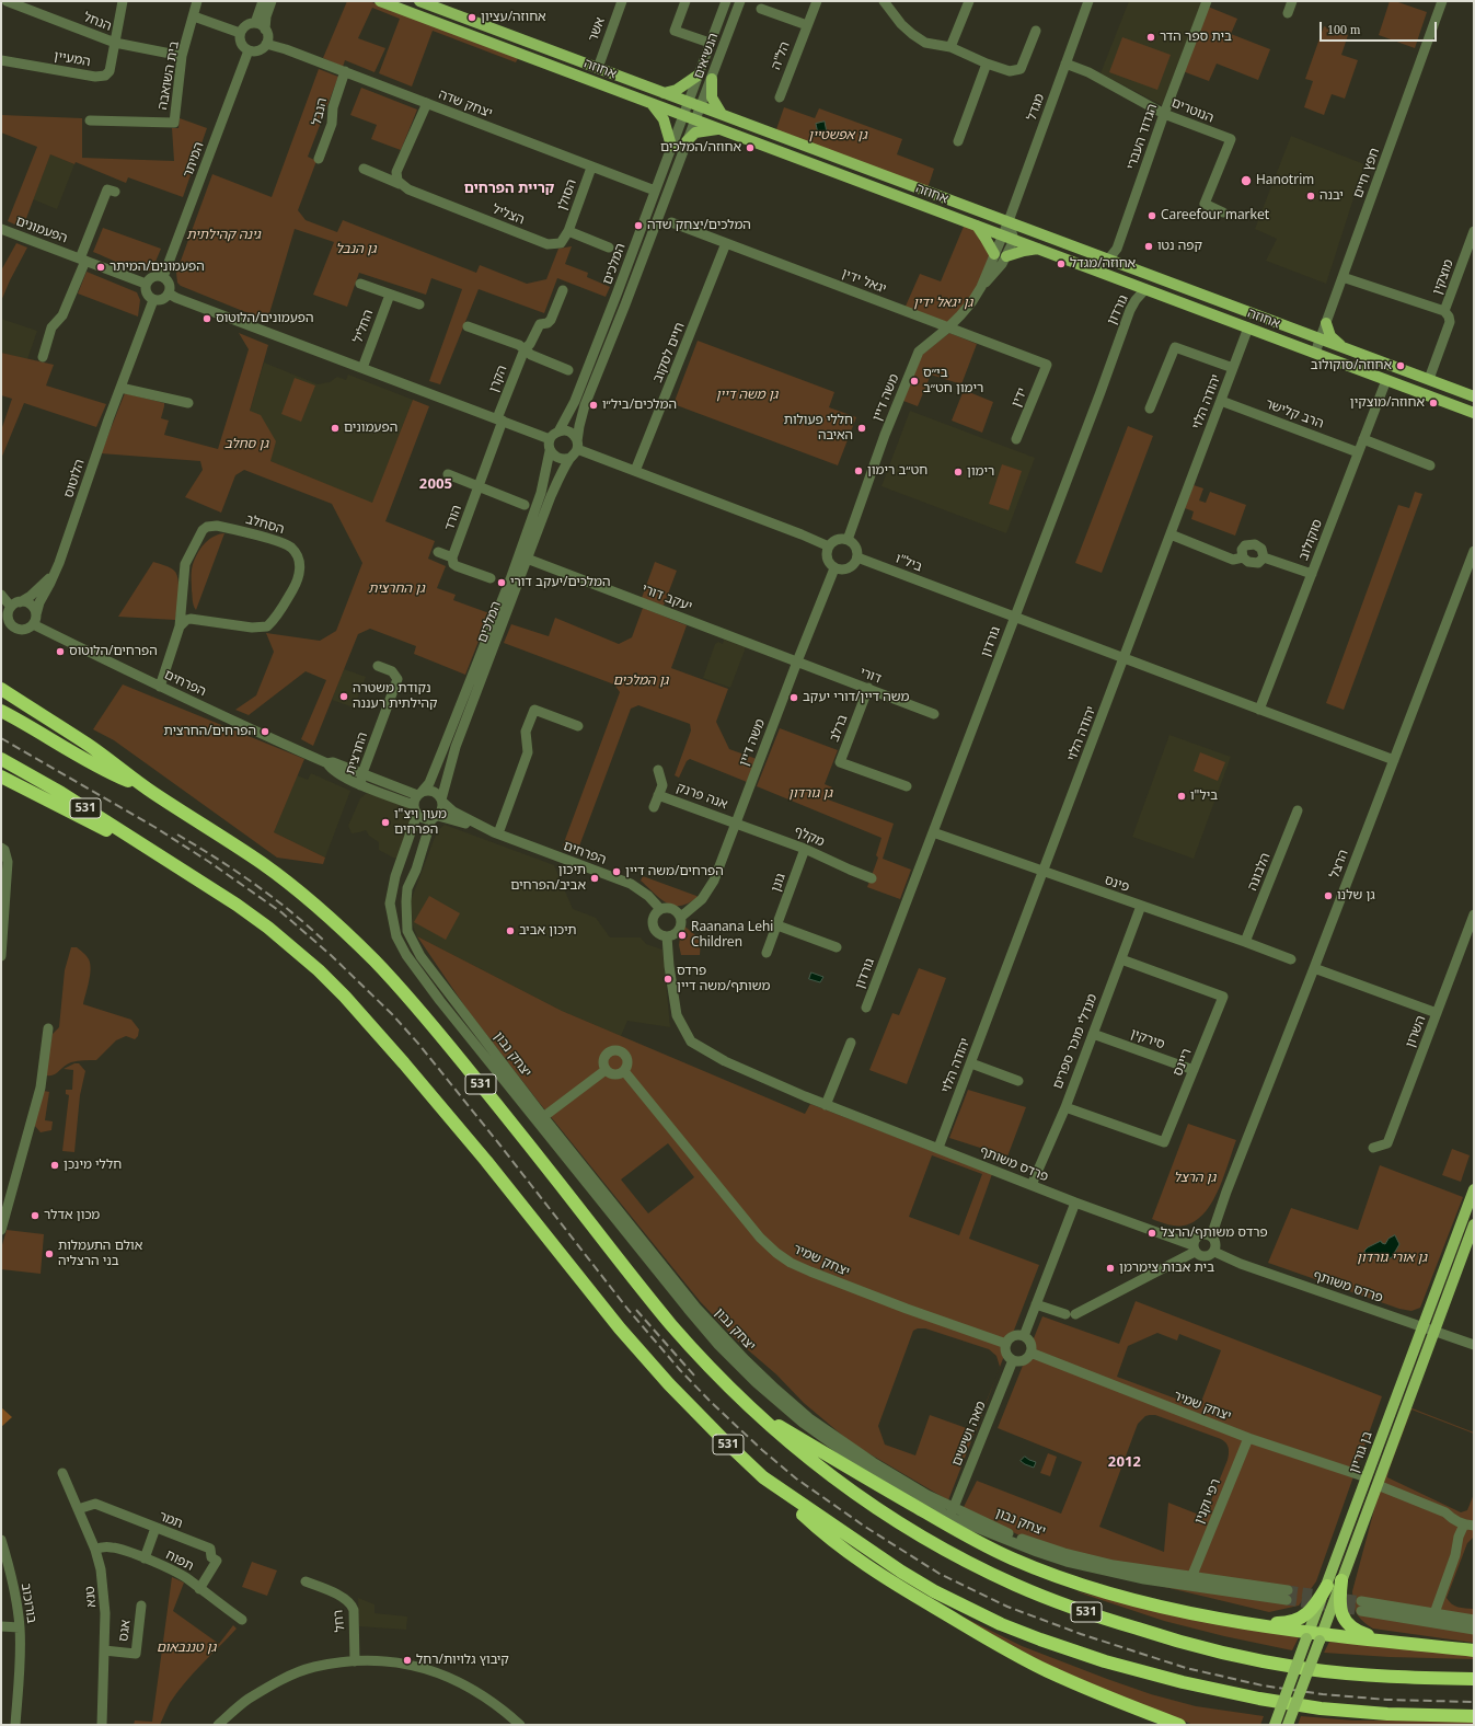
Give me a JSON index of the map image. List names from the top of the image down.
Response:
{
  "streets": {
    "highway": ["531"],
    "main road": ["אחוזה", "בן גוריון"],
    "street": [
      "הנחל",
      "אשר",
      "הנשיאים",
      "הל\"ה",
      "המעיין",
      "בית השואבה",
      "יצחק שדה",
      "מגדל",
      "הנוטרים",
      "הנבל",
      "הגדוד העברי",
      "המיתר",
      "חפץ חיים",
      "הסולן",
      "הצליל",
      "הפעמונים",
      "המלכים",
      "מוצקין",
      "יגאל ידין",
      "גורדון",
      "החליל",
      "חיים לסקוב",
      "הקרן",
      "משה דיין",
      "ידין",
      "יהודה הלוי",
      "הרב קלישר",
      "הלוטוס",
      "הורד",
      "הסחלב",
      "סוקולוב",
      "ביל\"ו",
      "יעקב דורי",
      "דורי",
      "הפרחים",
      "ברלב",
      "החרצית",
      "אנה פרנק",
      "מקלף",
      "הרצל",
      "הלבונה",
      "גונן",
      "פינס",
      "השרון",
      "סירקין",
      "מנדלי מוכר ספרים",
      "יצחק נבון",
      "ריינס",
      "פרדס משותף",
      "יצחק שמיר",
      "מאה ושישים",
      "רפי וקנין",
      "תמר",
      "תפוח",
      "טנא",
      "בורוכוב",
      "רחל",
      "אגס"
    ]
  },
  "crossings": [
    ["הנחל", "המעיין"],
    ["הנחל", "בית השואבה"],
    ["אשר", "אחוזה"],
    ["הנשיאים", "אחוזה"],
    ["הנשיאים", "המלכים"],
    ["אחוזה", "מגדל"],
    ["אחוזה", "הגדוד העברי"],
    ["אחוזה", "חפץ חיים"],
    ["אחוזה", "המלכים"],
    ["אחוזה", "מוצקין"],
    ["אחוזה", "גורדון"],
    ["אחוזה", "משה דיין"],
    ["אחוזה", "יהודה הלוי"],
    ["אחוזה", "סוקולוב"],
    ["יצחק שדה", "הנבל"],
    ["יצחק שדה", "המיתר"],
    ["יצחק שדה", "הסולן"],
    ["יצחק שדה", "המלכים"],
    ["מגדל", "הנוטרים"],
    ["מגדל", "משה דיין"],
    ["הנוטרים", "הגדוד העברי"],
    ["המיתר", "הפעמונים"],
    ["המיתר", "הלוטוס"],
    ["הסולן", "הצליל"],
    ["הפעמונים", "הלוטוס"],
    ["המלכים", "יעקב דורי"],
    ["המלכים", "הפרחים"],
    ["המלכים", "יצחק נבון"],
    ["יגאל ידין", "חיים לסקוב"],
    ["יגאל ידין", "משה דיין"],
    ["יגאל ידין", "ידין"],
    ["גורדון", "ביל\"ו"],
    ["גורדון", "פינס"],
    ["הקרן", "הורד"],
    ["משה דיין", "ביל\"ו"],
    ["משה דיין", "יעקב דורי"],
    ["משה דיין", "דורי"],
    ["משה דיין", "הפרחים"],
    ["משה דיין", "אנה פרנק"],
    ["משה דיין", "מקלף"],
    ["משה דיין", "פרדס משותף"],
    ["יהודה הלוי", "הרב קלישר"],
    ["יהודה הלוי", "ביל\"ו"],
    ["יהודה הלוי", "פינס"],
    ["יהודה הלוי", "פרדס משותף"],
    ["הרב קלישר", "סוקולוב"],
    ["הלוטוס", "הפרחים"],
    ["הסחלב", "הפרחים"],
    ["סוקולוב", "ביל\"ו"],
    ["ביל\"ו", "הרצל"],
    ["יעקב דורי", "דורי"],
    ["דורי", "ברלב"],
    ["הפרחים", "החרצית"],
    ["הפרחים", "יצחק נבון"],
    ["הפרחים", "פרדס משותף"],
    ["אנה פרנק", "מקלף"],
    ["מקלף", "גונן"],
    ["הרצל", "פרדס משותף"],
    ["הלבונה", "פינס"],
    ["פינס", "מנדלי מוכר ספרים"],
    ["סירקין", "מנדלי מוכר ספרים"],
    ["סירקין", "ריינס"],
    ["מנדלי מוכר ספרים", "ריינס"],
    ["מנדלי מוכר ספרים", "פרדס משותף"],
    ["יצחק נבון", "מאה ושישים"],
    ["יצחק נבון", "רפי וקנין"],
    ["פרדס משותף", "בן גוריון"],
    ["יצחק שמיר", "מאה ושישים"],
    ["יצחק שמיר", "בן גוריון"],
    ["יצחק שמיר", "רפי וקנין"],
    ["תמר", "תפוח"],
    ["תמר", "טנא"],
    ["תפוח", "טנא"],
    ["טנא", "אגס"]
  ],
  "districts": ["קריית הפרחים", "2005", "2012"],
  "parks": [
    "גן אפשטיין",
    "גינה קהילתית",
    "גן הנבל",
    "גן יגאל ידין",
    "גן משה דיין",
    "גן סחלב",
    "גן החרצית",
    "גן המלכים",
    "גן גורדון",
    "גן הרצל",
    "גן אורי גורדון",
    "גן טננבאום"
  ],
  "places": [
    "אחוזה/עציון",
    "בית ספר הדר",
    "אחוזה/המלכים",
    "Hanotrim",
    "יבנה",
    "Careefour market",
    "המלכים/יצחק שדה",
    "קפה נטו",
    "אחוזה/מגדל",
    "הפעמונים/המיתר",
    "הפעמונים/הלוטוס",
    "אחוזה/סוקולוב",
    "בי״ס רימון חט״ב",
    "אחוזה/מוצקין",
    "המלכים/ביל״ו",
    "הפעמונים",
    "חללי פעולות האיבה",
    "חט״ב רימון",
    "רימון",
    "המלכים/יעקב דורי",
    "הפרחים/הלוטוס",
    "נקודת משטרה קהילתית רעננה",
    "משה דיין/דורי יעקב",
    "הפרחים/החרצית",
    "ביל\"ו",
    "מעון ויצ\"ו הפרחים",
    "הפרחים/משה דיין",
    "תיכון אביב/הפרחים",
    "גן שלנו",
    "תיכון אביב",
    "Raanana Lehi Children",
    "פרדס משותף/משה דיין",
    "חללי מינכן",
    "מכון אדלר",
    "פרדס משותף/הרצל",
    "אולם התעמלות בני הרצליה",
    "בית אבות צימרמן",
    "קיבוץ גלויות/רחל"
  ],
  "scale_bar": "100 m"
}
